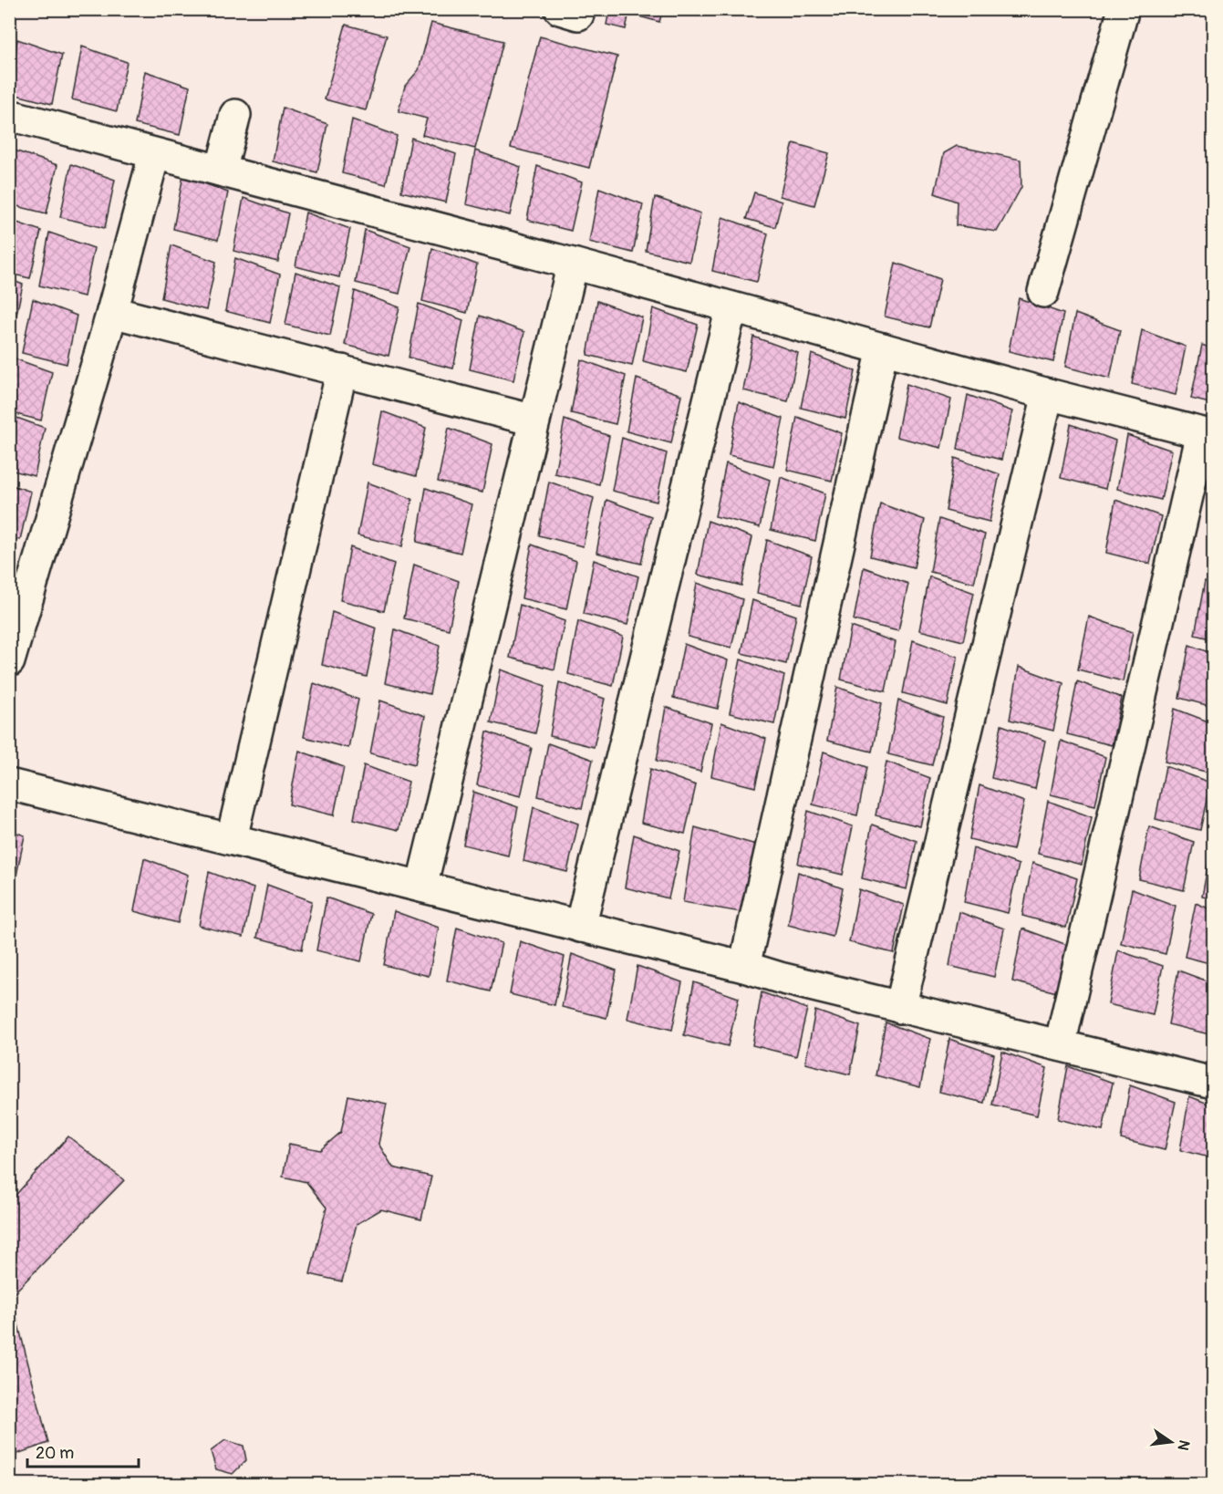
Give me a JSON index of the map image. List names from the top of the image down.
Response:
{
  "scale_bar": "20 m",
  "north": "right"
}
